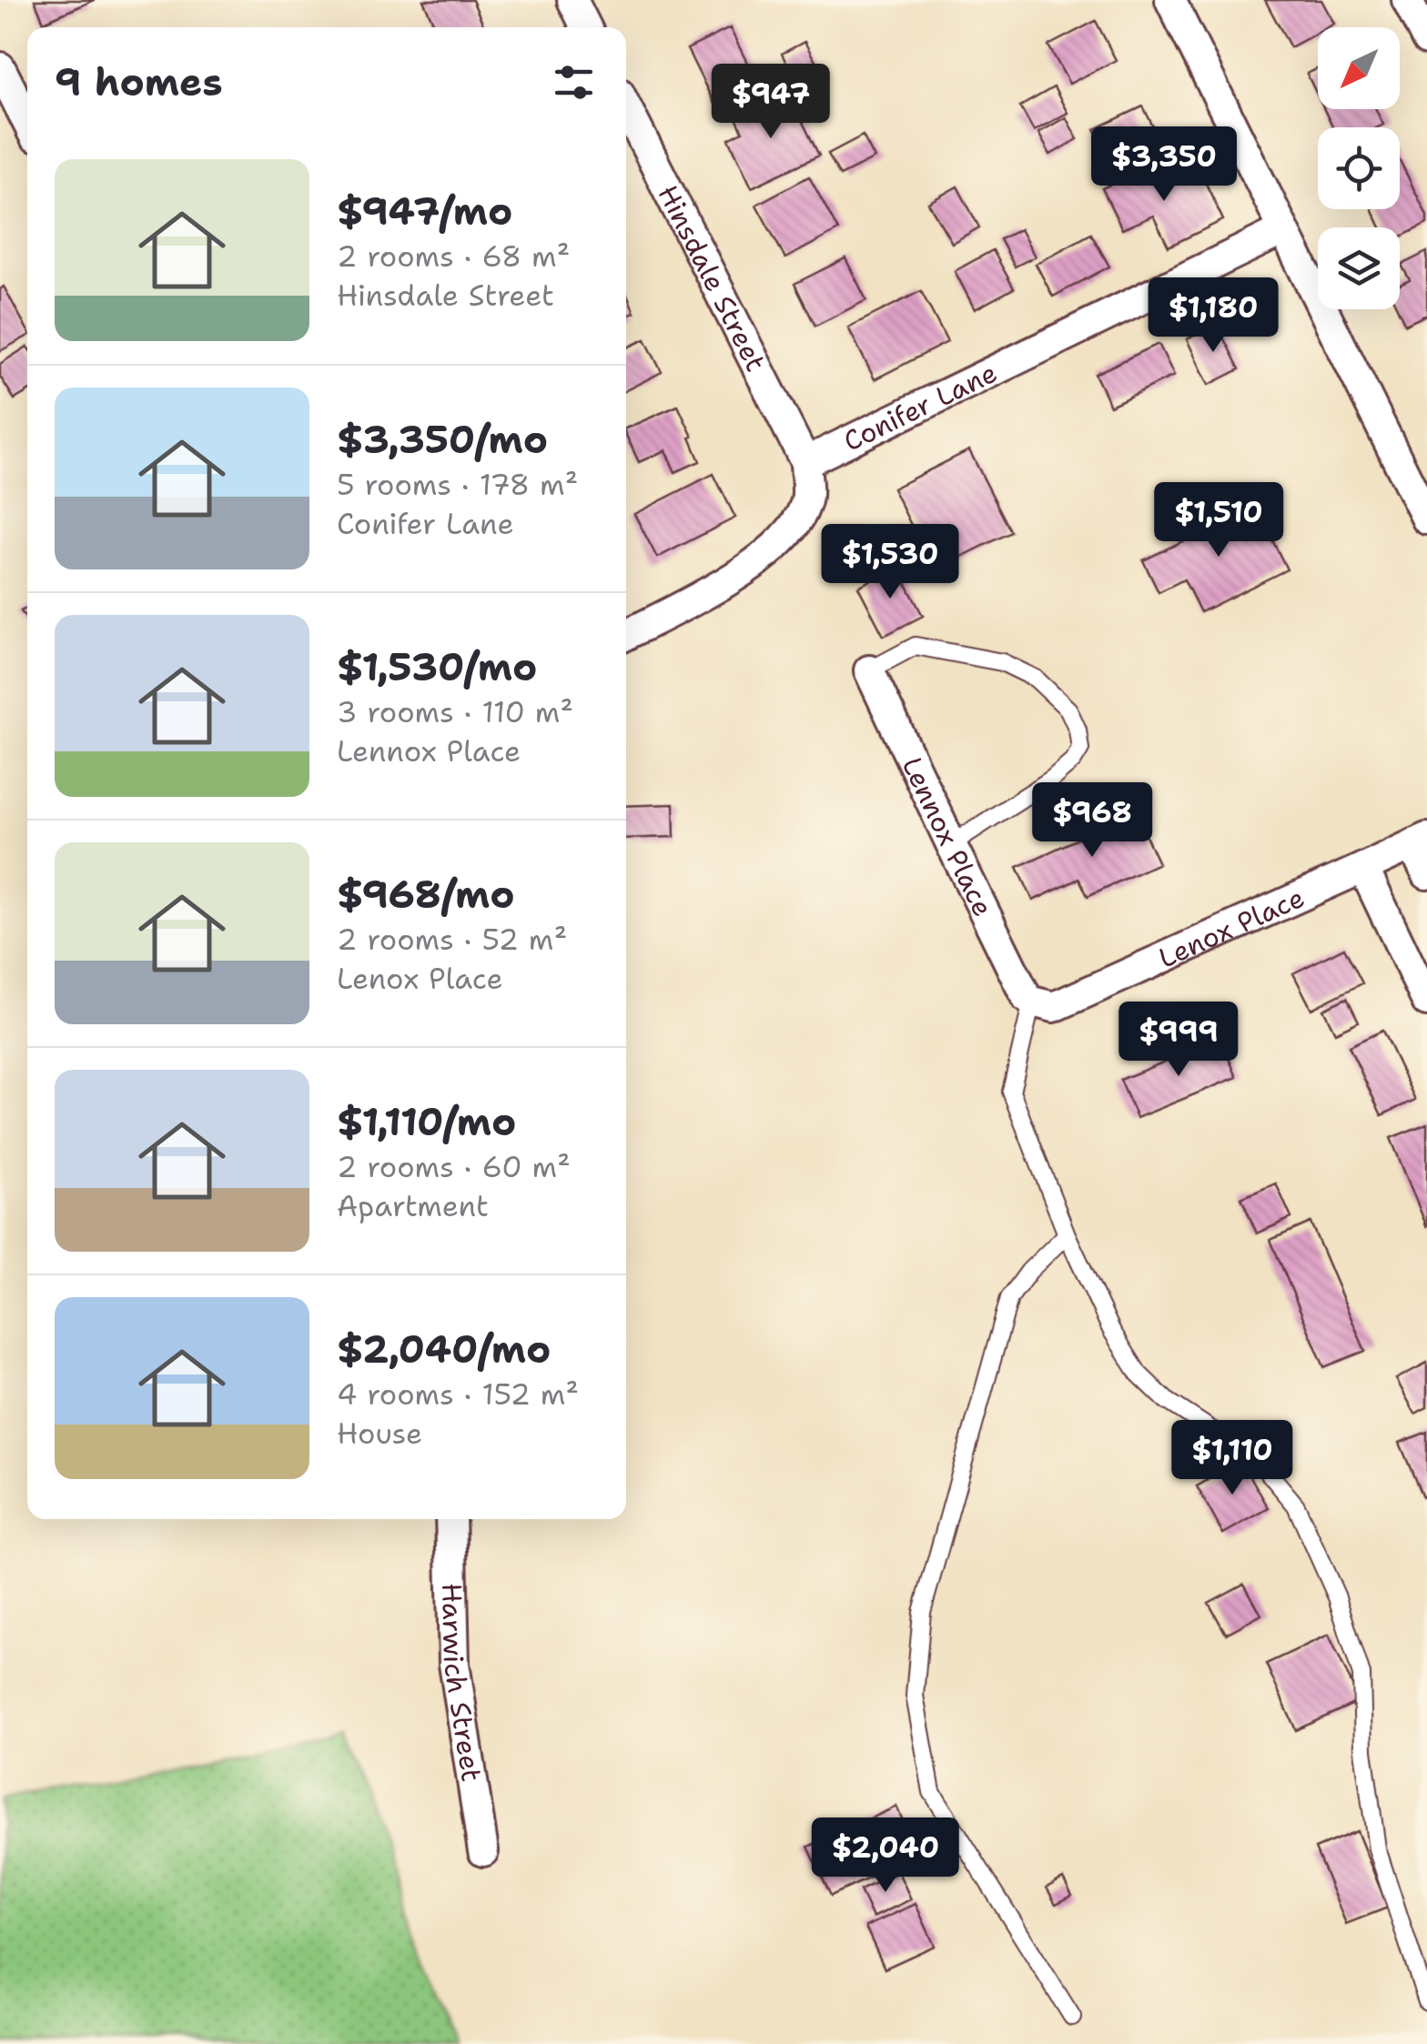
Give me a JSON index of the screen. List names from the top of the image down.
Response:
{
  "streets": {
    "street": [
      "Hinsdale Street",
      "Conifer Lane",
      "Lennox Place",
      "Lenox Place",
      "Harwich Street"
    ]
  },
  "crossings": [
    ["Hinsdale Street", "Conifer Lane"],
    ["Lennox Place", "Lenox Place"]
  ],
  "north": "bottom left",
  "page": {
    "heading": "9 homes",
    "price": [
      "$947",
      "$3,350",
      "$1,180",
      "$1,510",
      "$1,530",
      "$968",
      "$999",
      "$1,110",
      "$2,040"
    ],
    "list": [
      {
        "name": "$947/mo",
        "note": "2 rooms · 68 m² · Hinsdale Street"
      },
      {
        "name": "$3,350/mo",
        "note": "5 rooms · 178 m² · Conifer Lane"
      },
      {
        "name": "$1,530/mo",
        "note": "3 rooms · 110 m² · Lennox Place"
      },
      {
        "name": "$968/mo",
        "note": "2 rooms · 52 m² · Lenox Place"
      },
      {
        "name": "$1,110/mo",
        "note": "2 rooms · 60 m² · Apartment"
      },
      {
        "name": "$2,040/mo",
        "note": "4 rooms · 152 m² · House"
      }
    ]
  }
}
